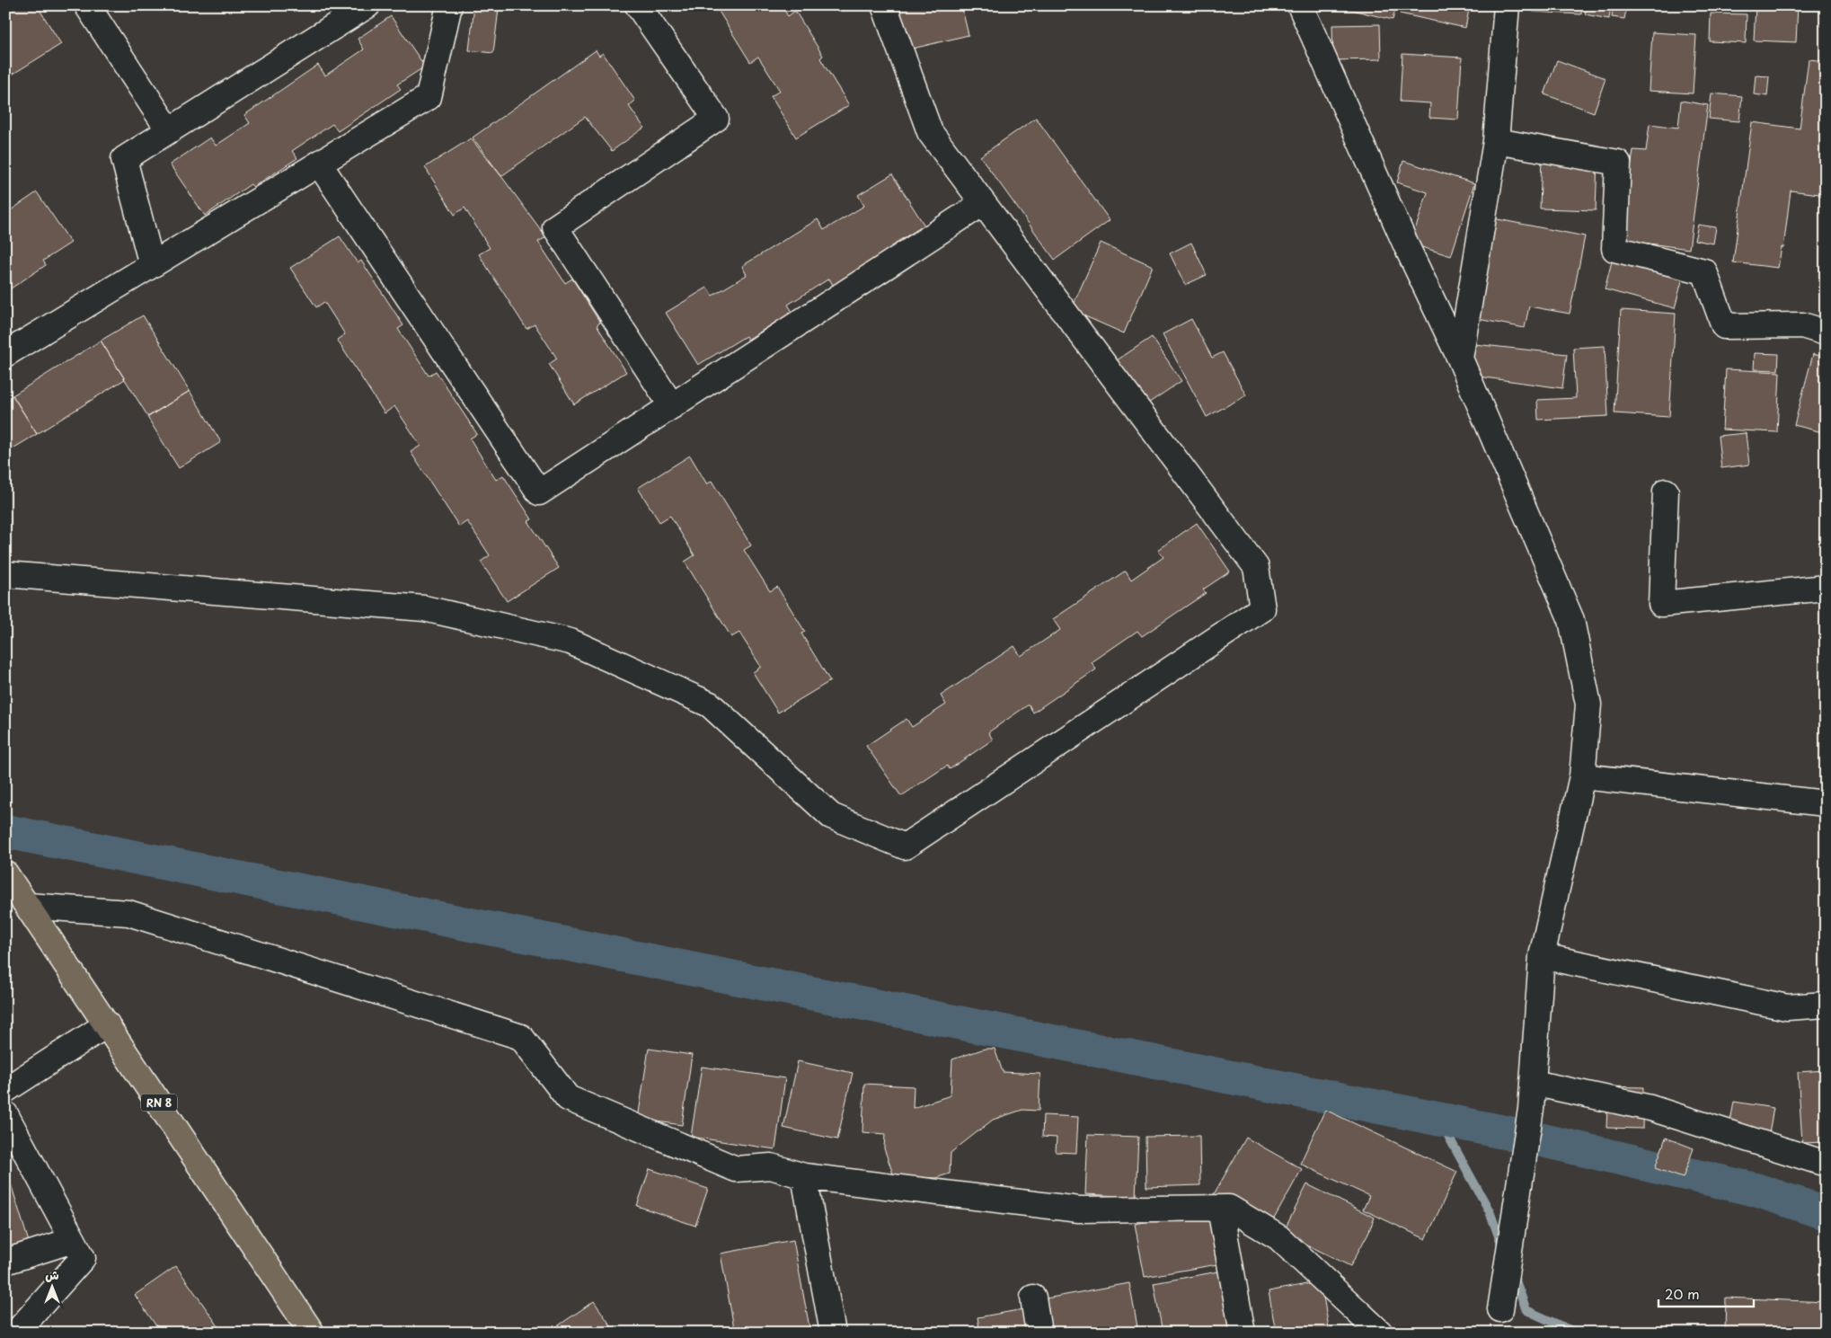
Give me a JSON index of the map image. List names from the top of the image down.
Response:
{
  "streets": {
    "main road": ["RN 8"]
  },
  "scale_bar": "20 m",
  "north": "top"
}
